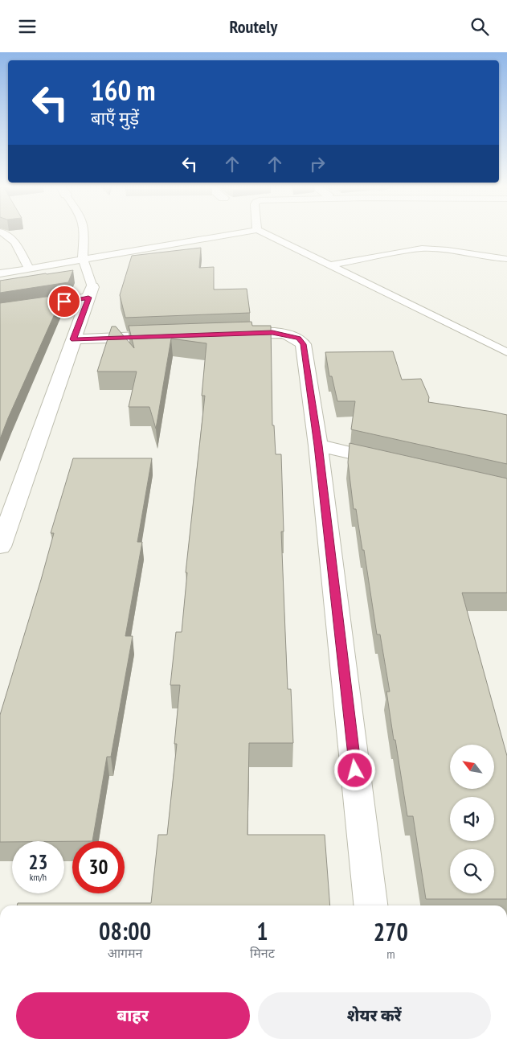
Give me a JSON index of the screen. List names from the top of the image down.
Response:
{
  "north": "top left",
  "page": {
    "header": "Routely",
    "turn": ["160 m", "बाएँ मुड़ें"],
    "speed": "23 km/h",
    "limit": "30",
    "eta": [
      "08:00",
      "आगमन",
      "1",
      "मिनट",
      "270",
      "m"
    ],
    "buttons": ["बाहर", "शेयर करें"]
  }
}
